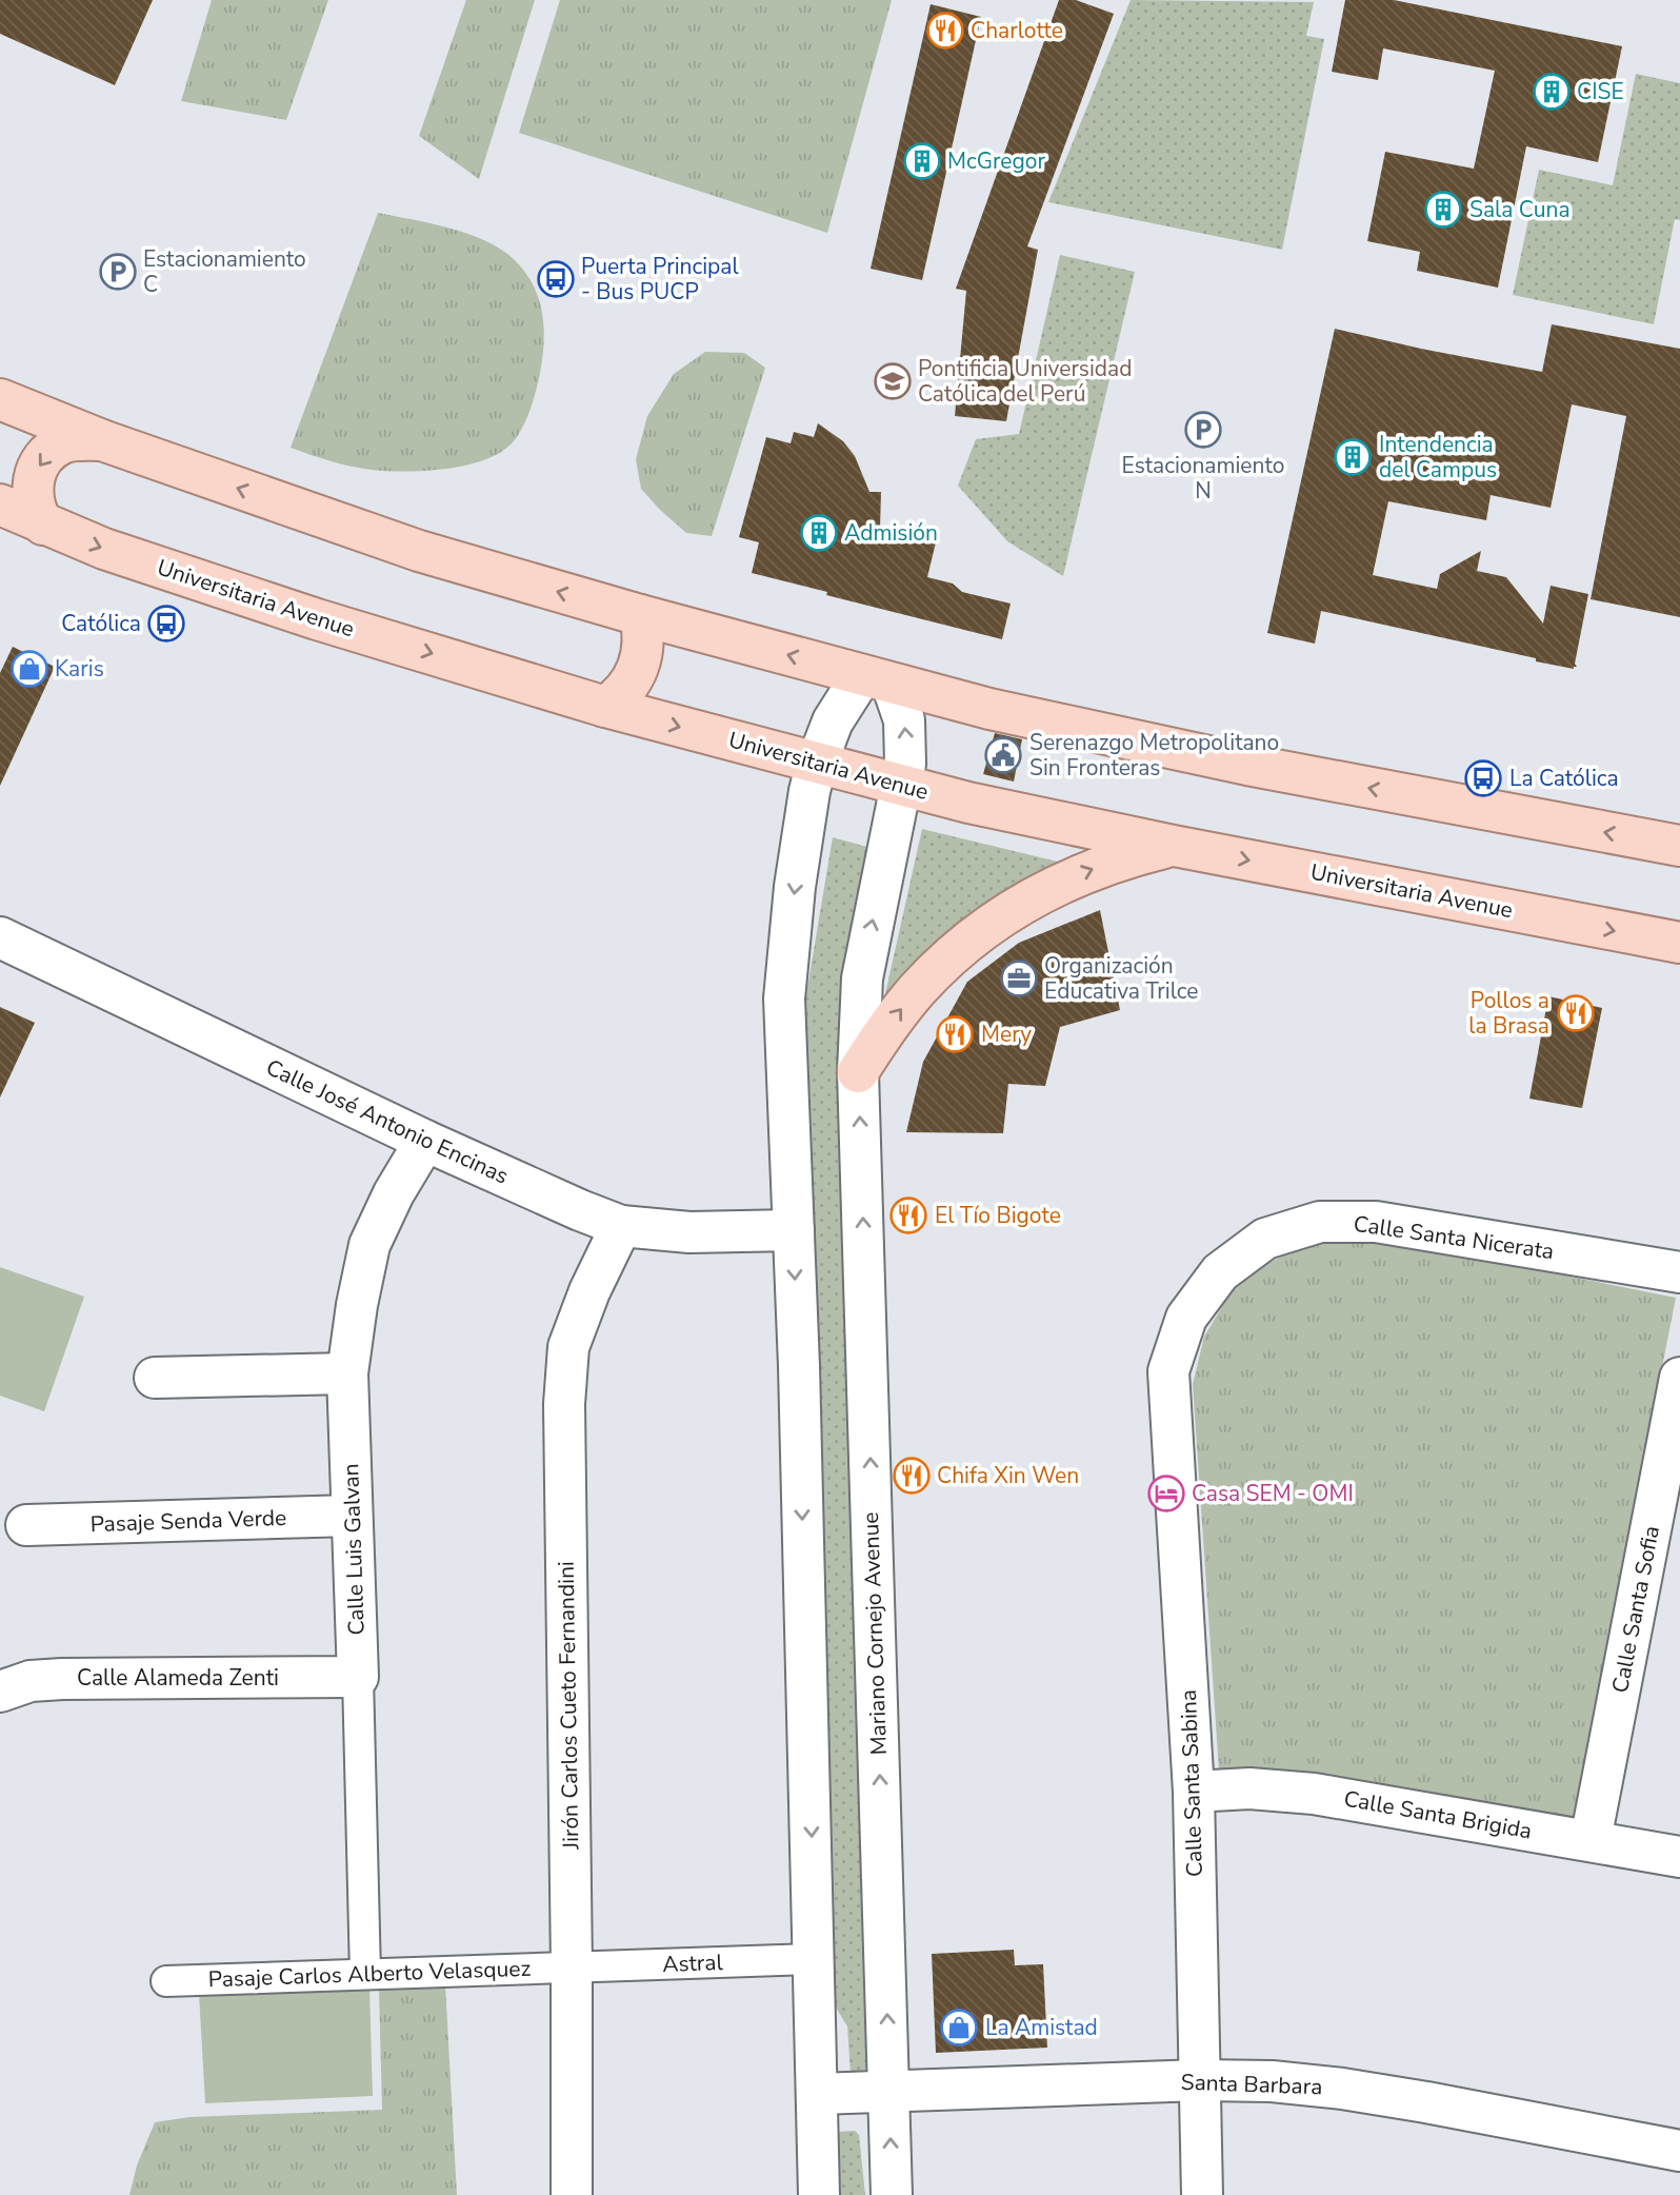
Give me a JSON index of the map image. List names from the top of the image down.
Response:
{
  "streets": {
    "main road": ["Universitaria Avenue"],
    "street": [
      "Calle José Antonio Encinas",
      "Calle Santa Nicerata",
      "Pasaje Senda Verde",
      "Calle Luis Galvan",
      "Calle Santa Sofia",
      "Mariano Cornejo Avenue",
      "Calle Alameda Zenti",
      "Jirón Carlos Cueto Fernandini",
      "Calle Santa Sabina",
      "Calle Santa Brigida",
      "Astral",
      "Pasaje Carlos Alberto Velasquez",
      "Santa Barbara"
    ]
  },
  "crossings": [
    ["Universitaria Avenue", "Mariano Cornejo Avenue"],
    ["Calle José Antonio Encinas", "Calle Luis Galvan"],
    ["Calle José Antonio Encinas", "Jirón Carlos Cueto Fernandini"],
    ["Calle Santa Nicerata", "Calle Santa Sabina"],
    ["Pasaje Senda Verde", "Calle Luis Galvan"],
    ["Calle Luis Galvan", "Calle Alameda Zenti"],
    ["Calle Luis Galvan", "Pasaje Carlos Alberto Velasquez"],
    ["Calle Santa Sofia", "Calle Santa Brigida"],
    ["Mariano Cornejo Avenue", "Santa Barbara"],
    ["Jirón Carlos Cueto Fernandini", "Astral"],
    ["Jirón Carlos Cueto Fernandini", "Pasaje Carlos Alberto Velasquez"],
    ["Calle Santa Sabina", "Calle Santa Brigida"],
    ["Calle Santa Sabina", "Santa Barbara"],
    ["Astral", "Pasaje Carlos Alberto Velasquez"]
  ],
  "places": {
    "restaurant": [
      "Charlotte",
      "Pollos a la Brasa",
      "Mery",
      "El Tío Bigote",
      "Chifa Xin Wen"
    ],
    "building": [
      "CISE",
      "McGregor",
      "Sala Cuna",
      "Intendencia del Campus",
      "Admisión"
    ],
    "parking": ["Estacionamiento C", "Estacionamiento N"],
    "bus stop": ["Puerta Principal - Bus PUCP", "Católica", "La Católica"],
    "school or university": ["Pontificia Universidad Católica del Perú"],
    "shop": ["Karis", "La Amistad"],
    "public building": ["Serenazgo Metropolitano Sin Fronteras"],
    "office": ["Organización Educativa Trilce"],
    "hotel": ["Casa SEM - OMI"]
  }
}
